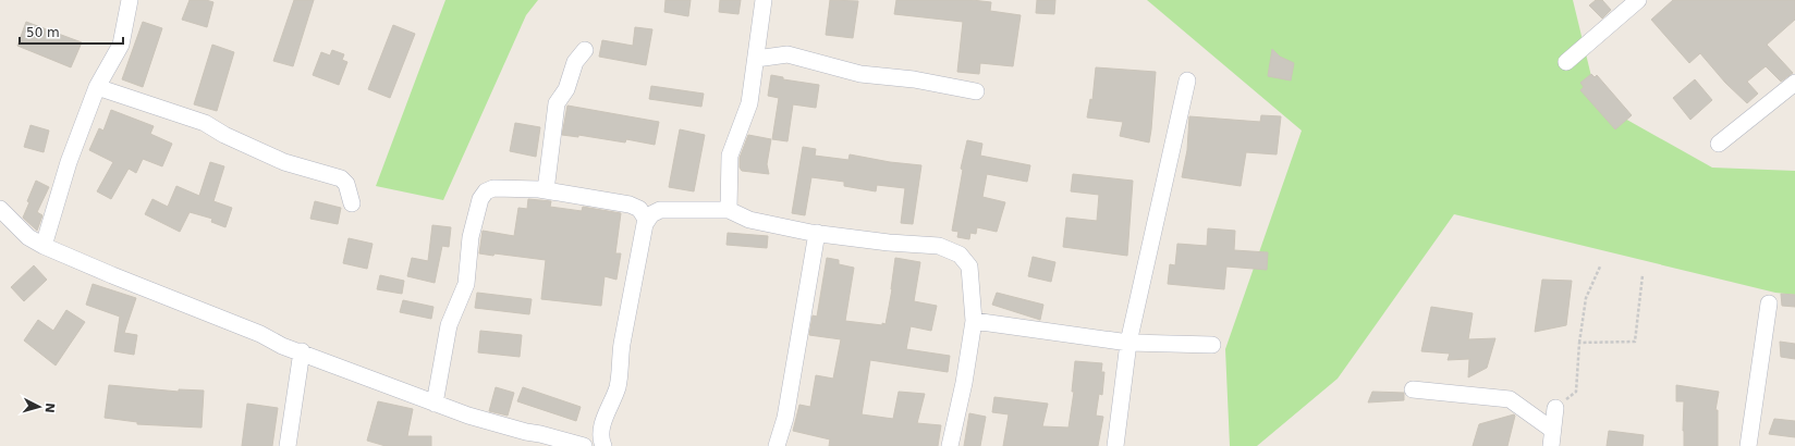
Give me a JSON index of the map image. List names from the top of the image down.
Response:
{
  "scale_bar": "50 m",
  "north": "right"
}
